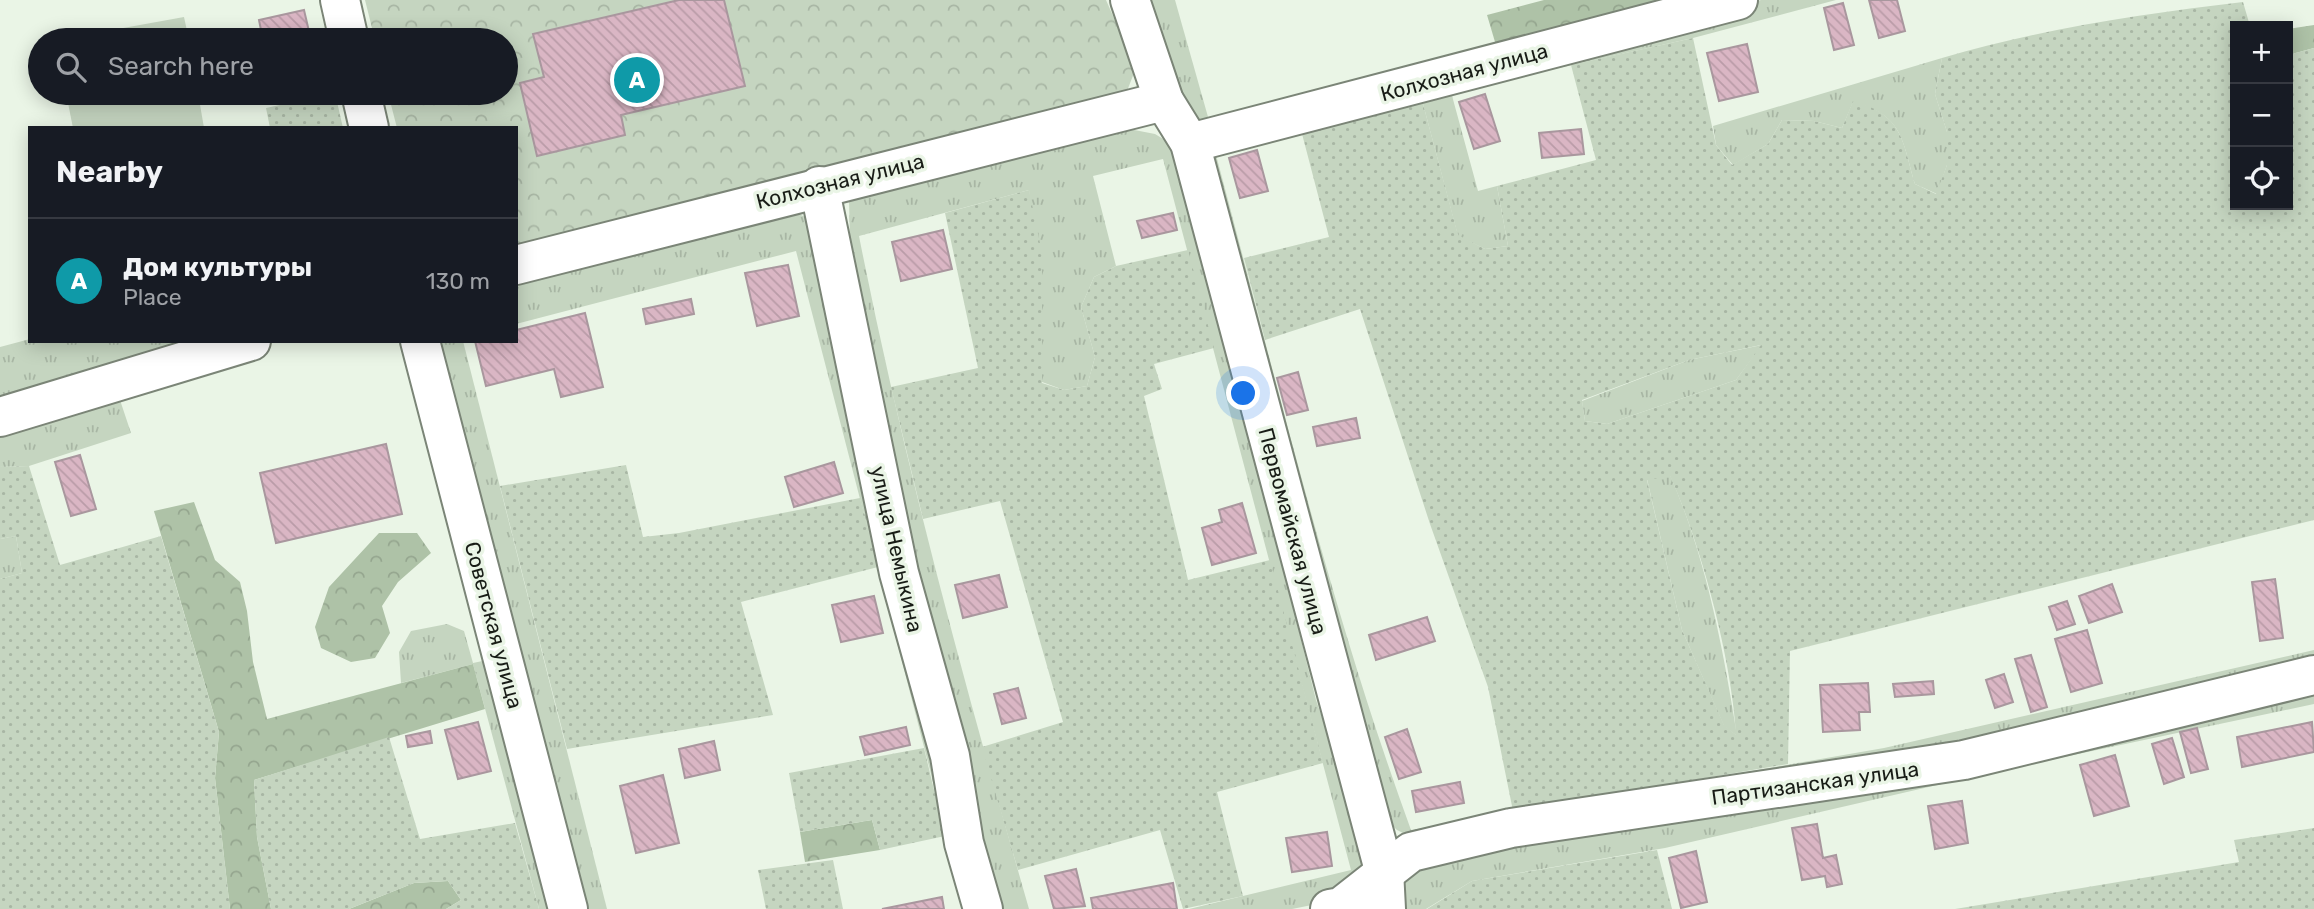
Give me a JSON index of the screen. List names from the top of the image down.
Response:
{
  "streets": {
    "street": [
      "Колхозная улица",
      "Первомайская улица",
      "улица Немыкина",
      "Советская улица",
      "Партизанская улица"
    ]
  },
  "crossings": [
    ["Колхозная улица", "Первомайская улица"],
    ["Колхозная улица", "улица Немыкина"],
    ["Первомайская улица", "Партизанская улица"]
  ],
  "page": {
    "map_buttons": ["+", "−"],
    "search": "Search here",
    "pins": "A",
    "heading": "Nearby",
    "list": [
      {
        "mark": "A",
        "name": "Дом культуры",
        "note": "Place",
        "value": "130 m"
      }
    ]
  }
}
